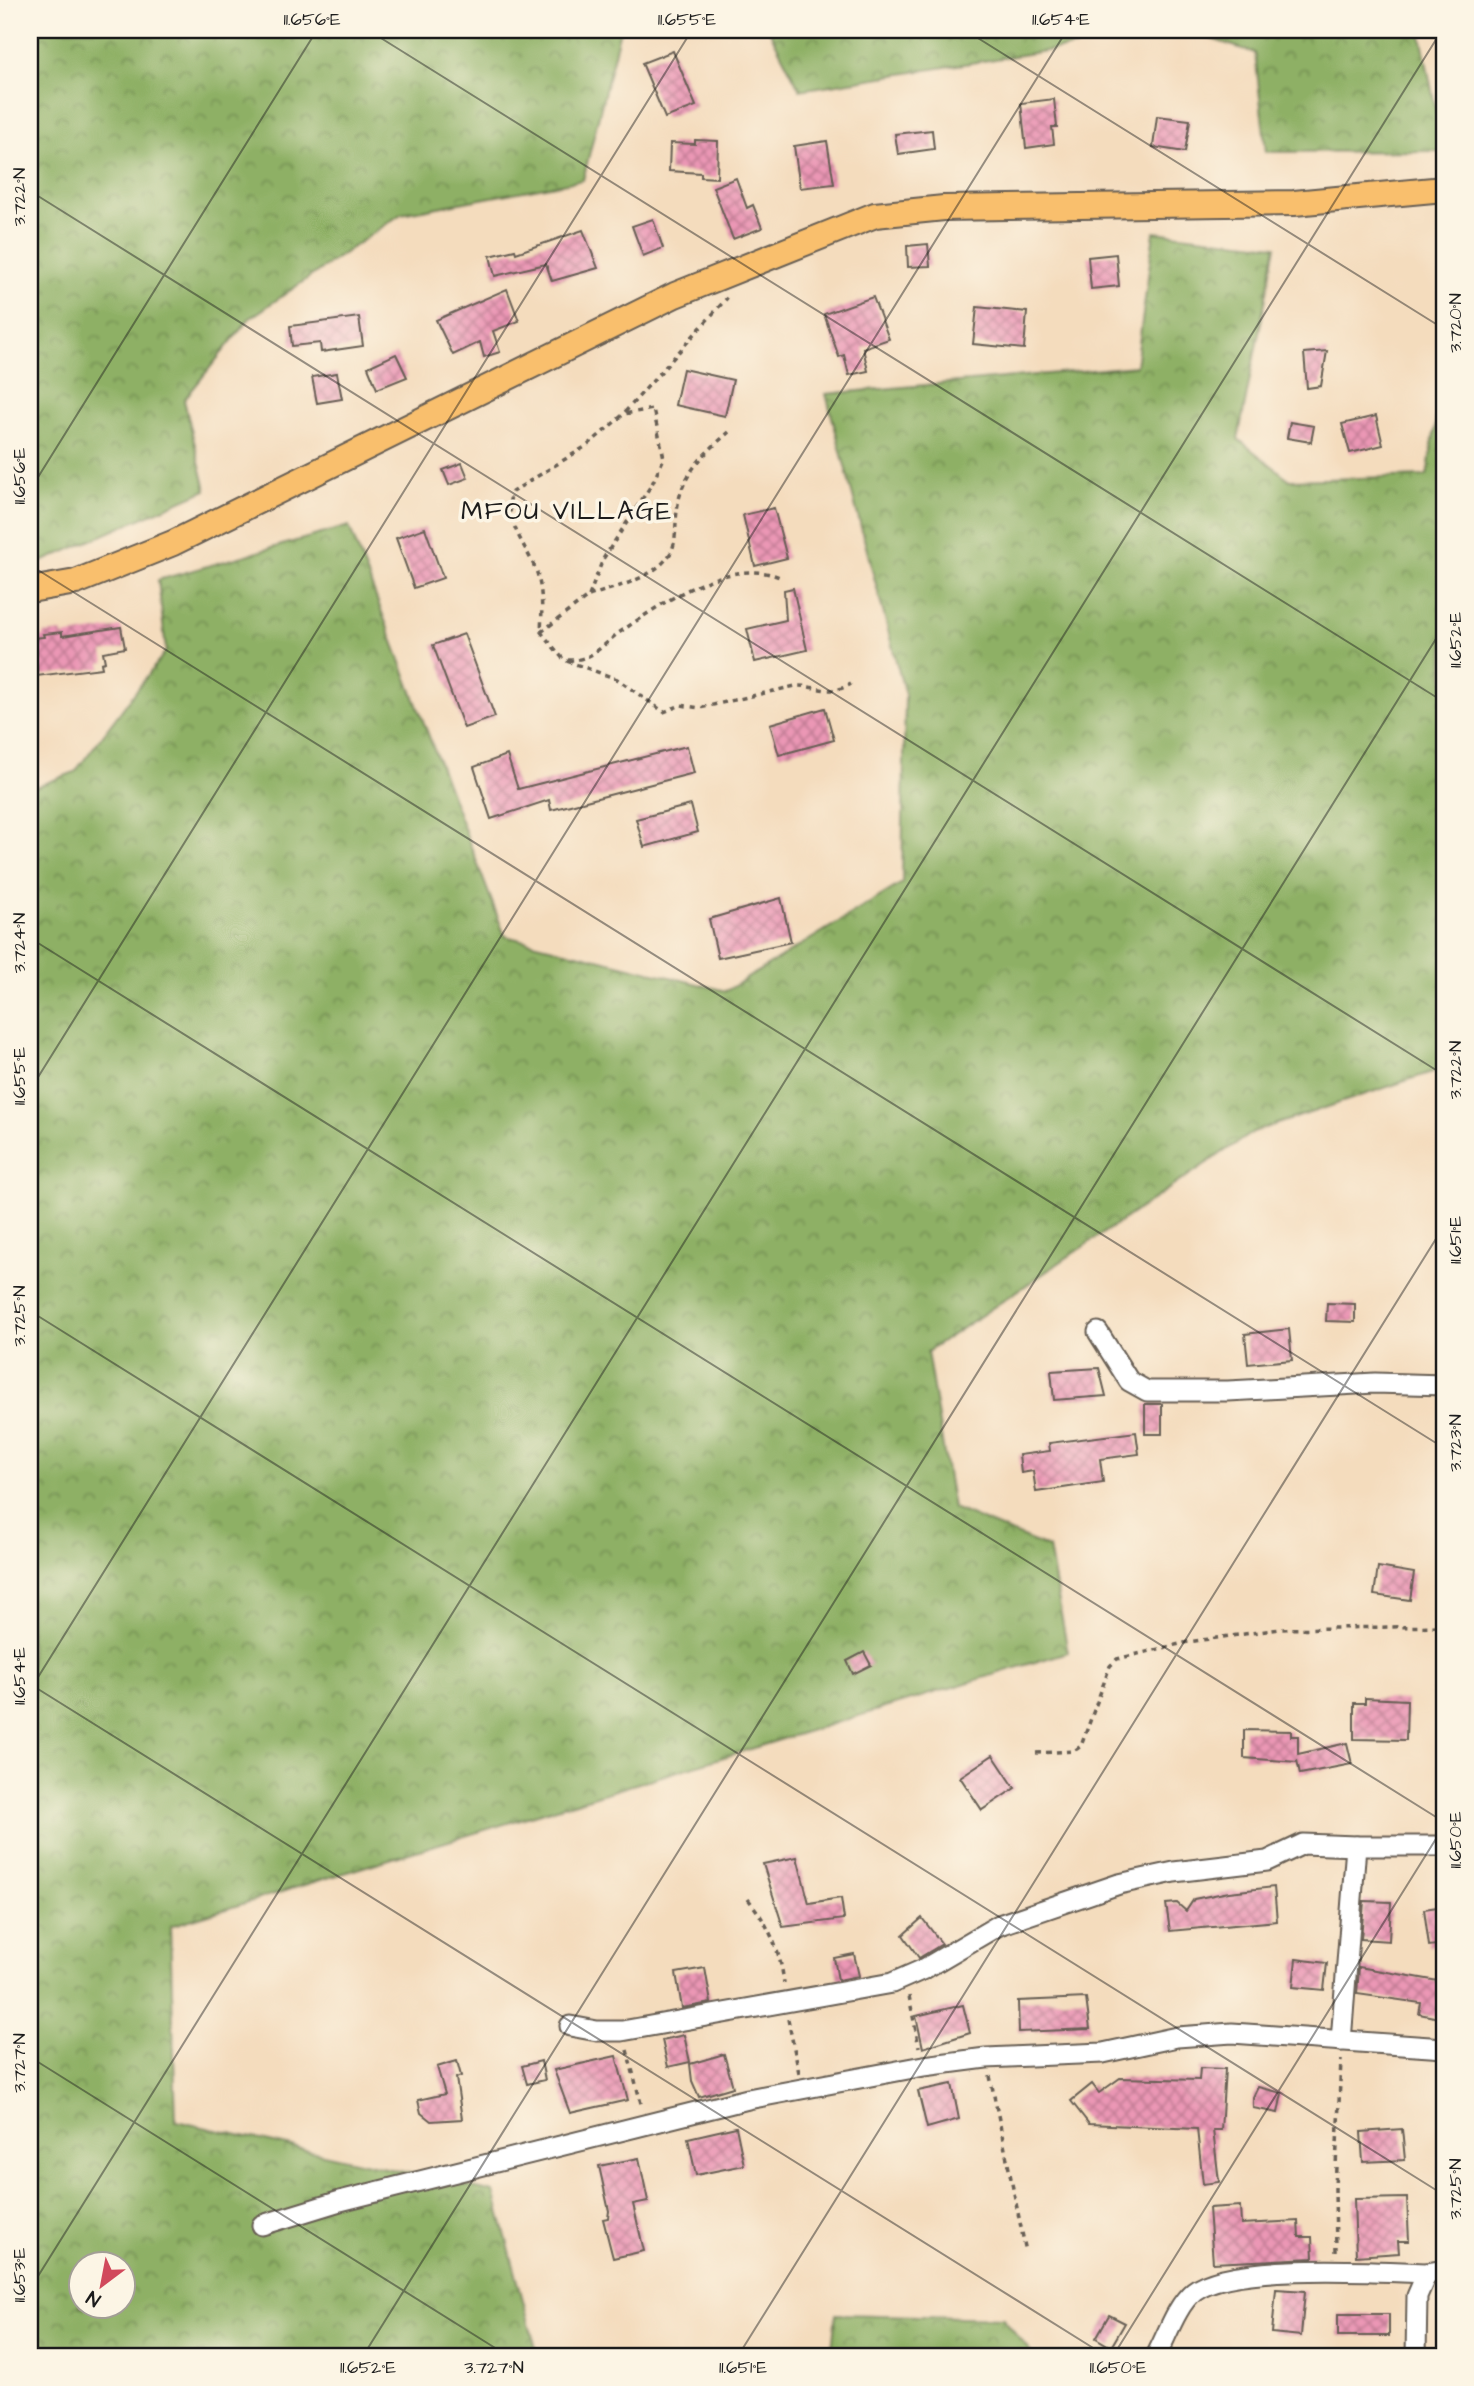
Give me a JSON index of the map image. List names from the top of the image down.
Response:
{
  "districts": ["MFOU VILLAGE"],
  "north": "bottom left",
  "coordinates": [
    "11.656°E",
    "11.655°E",
    "11.654°E",
    "3.722°N",
    "3.720°N",
    "11.652°E",
    "3.724°N",
    "11.651°E",
    "3.725°N",
    "3.723°N",
    "11.650°E",
    "3.727°N",
    "11.653°E"
  ]
}
